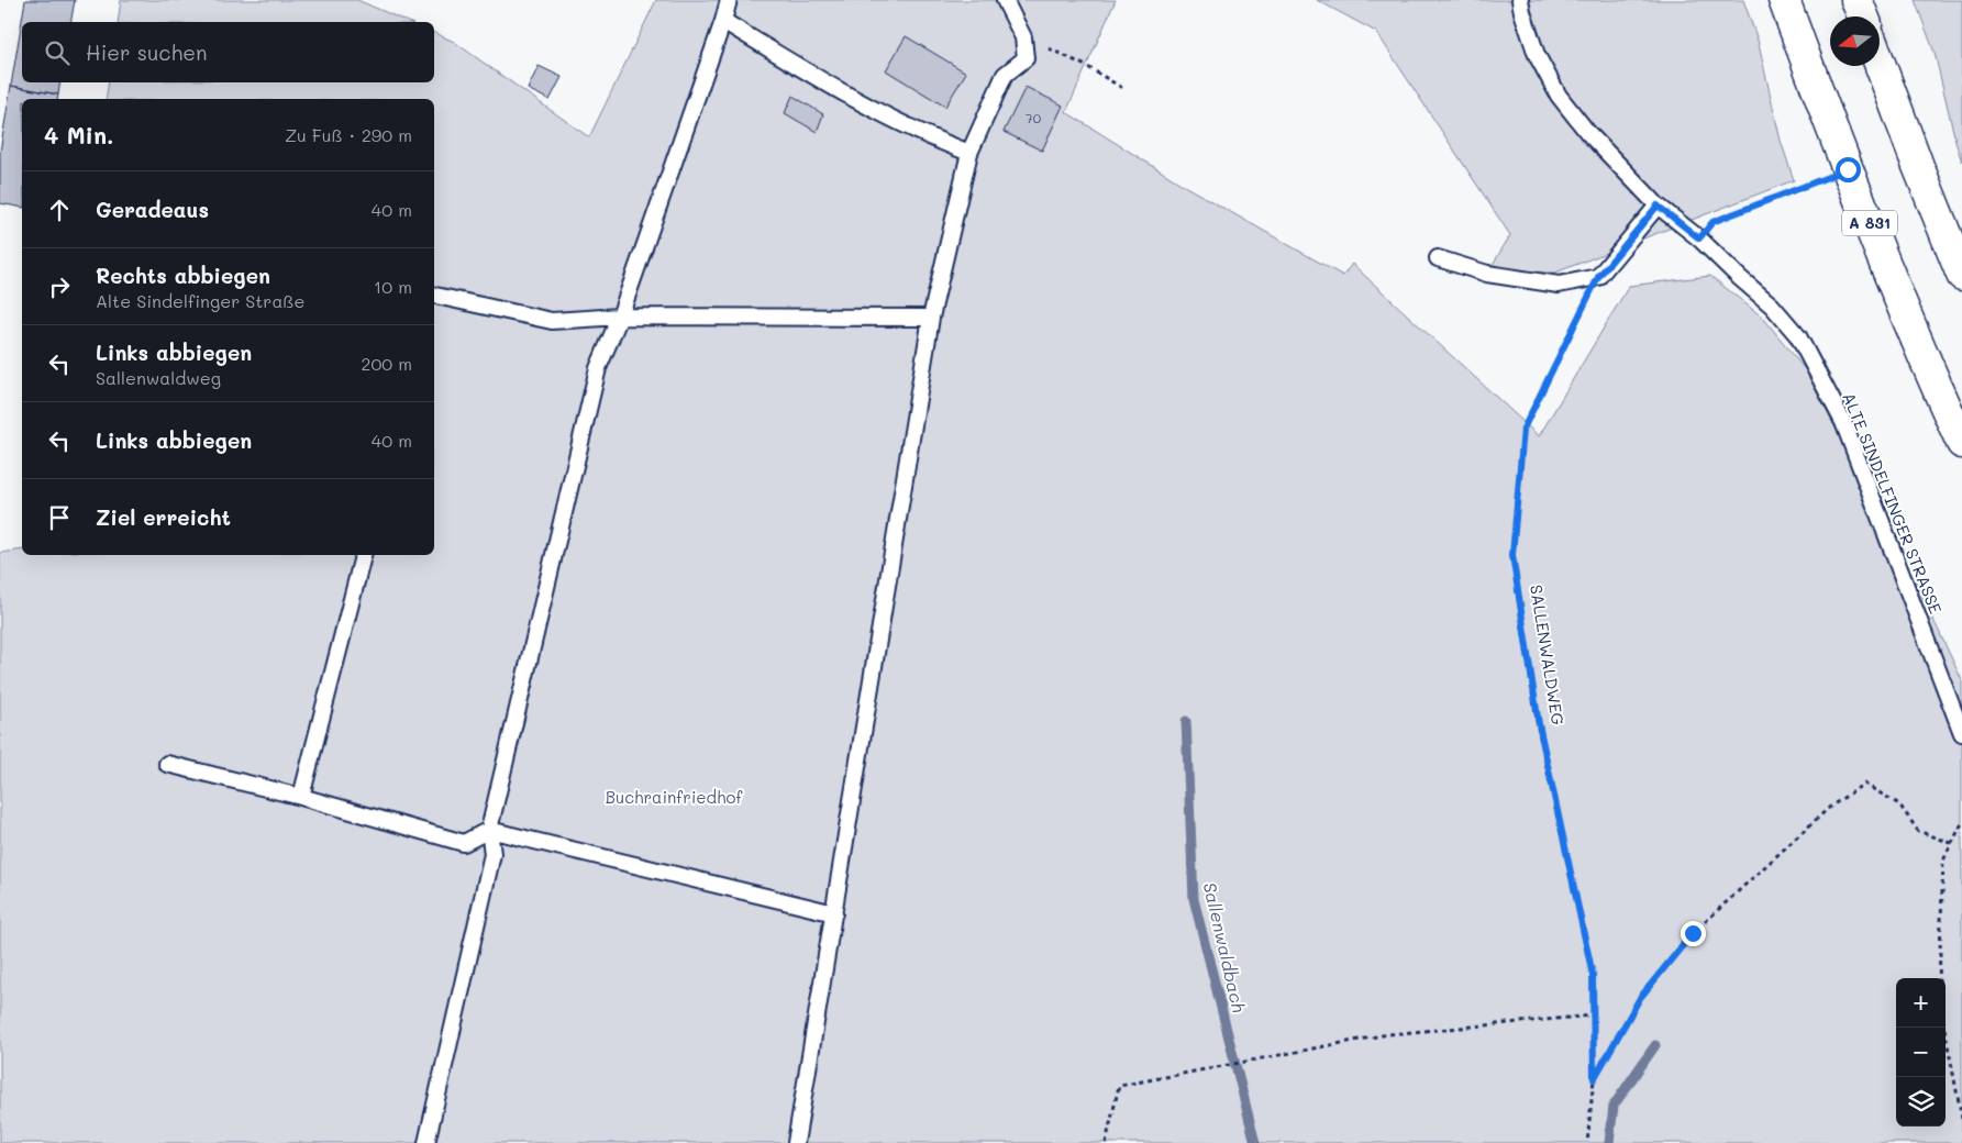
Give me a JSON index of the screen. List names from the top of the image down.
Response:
{
  "streets": {
    "highway": ["A 831"],
    "lane": ["ALTE SINDELFINGER STRASSE"],
    "path": ["SALLENWALDWEG"]
  },
  "water": ["Sallenwaldbach"],
  "parks": ["Buchrainfriedhof"],
  "house_numbers": ["70"],
  "north": "left",
  "page": {
    "search": "Hier suchen",
    "heading": ["4 Min.", "Zu Fuß · 290 m"],
    "list": [
      ["Geradeaus", "40 m"],
      ["Rechts abbiegen", "Alte Sindelfinger Straße", "10 m"],
      ["Links abbiegen", "Sallenwaldweg", "200 m"],
      ["Links abbiegen", "40 m"],
      "Ziel erreicht"
    ],
    "map_buttons": ["+", "−"]
  }
}
